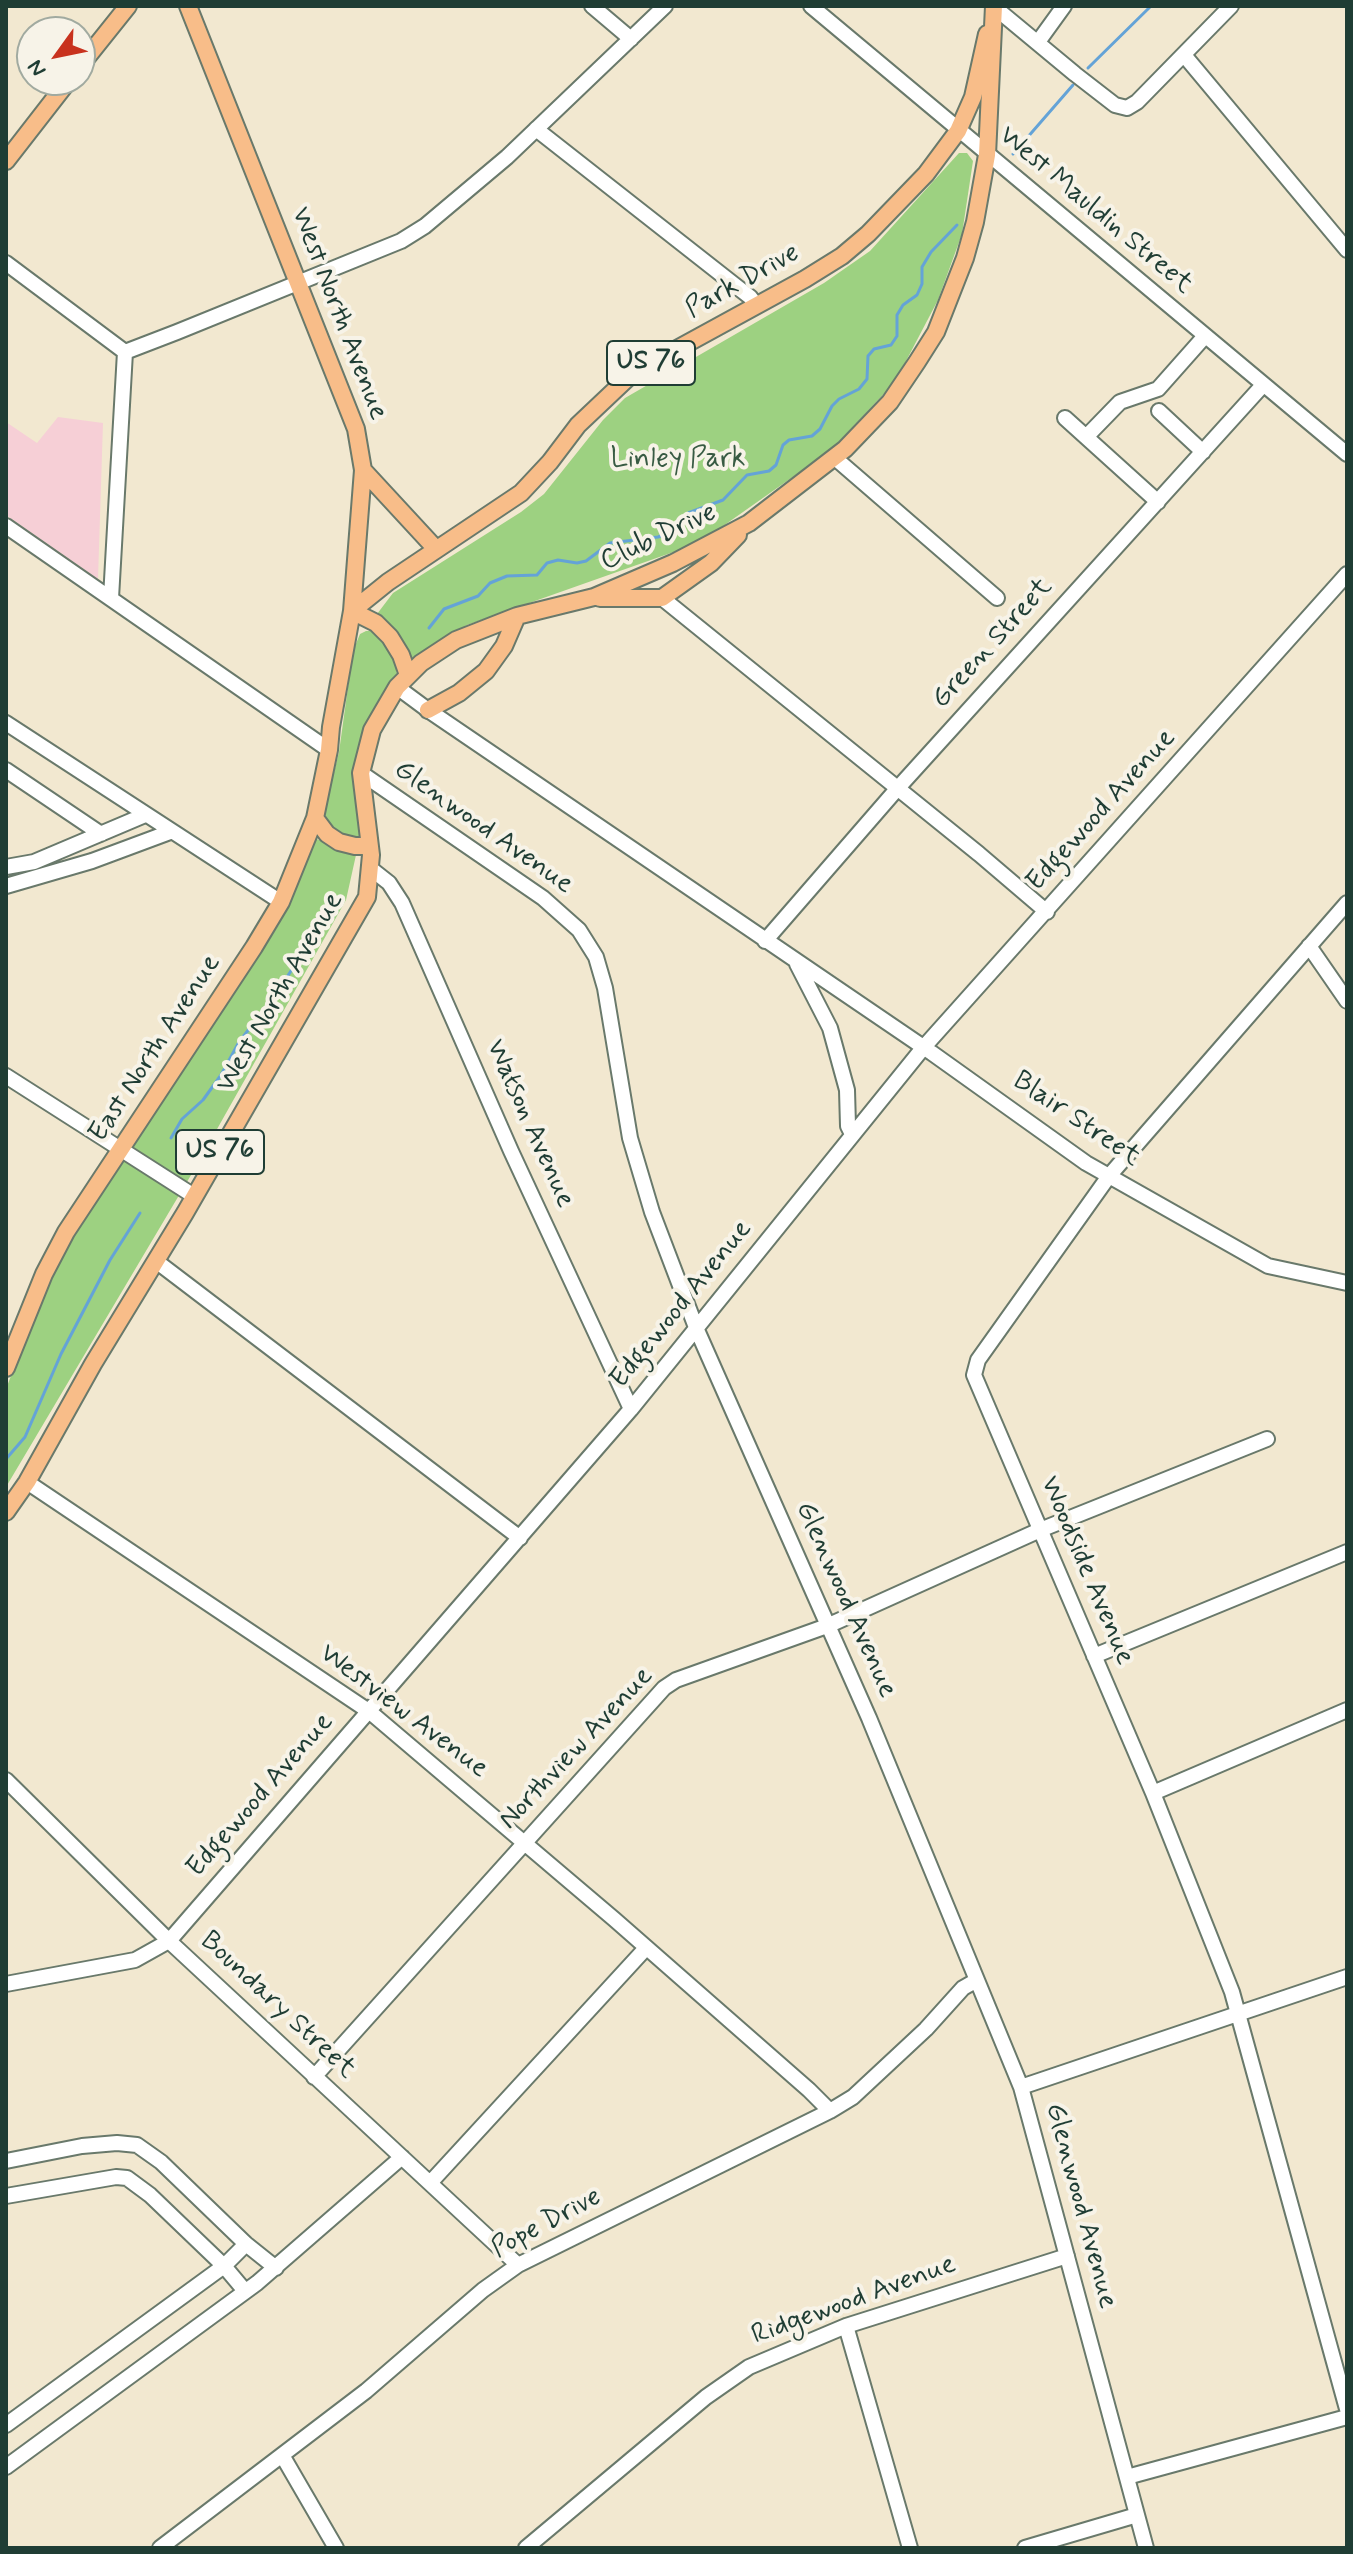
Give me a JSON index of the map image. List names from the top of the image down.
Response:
{
  "streets": {
    "main road": [
      "Park Drive",
      "West North Avenue",
      "US 76",
      "Club Drive",
      "East North Avenue"
    ],
    "street": [
      "West Mauldin Street",
      "Green Street",
      "Edgewood Avenue",
      "Glenwood Avenue",
      "Blair Street",
      "Watson Avenue",
      "Woodside Avenue",
      "Westview Avenue",
      "Northview Avenue",
      "Boundary Street",
      "Pope Drive",
      "Ridgewood Avenue"
    ]
  },
  "crossings": [
    ["West Mauldin Street", "Park Drive"],
    ["West Mauldin Street", "US 76"],
    ["West Mauldin Street", "Club Drive"],
    ["West Mauldin Street", "Green Street"],
    ["Park Drive", "West North Avenue"],
    ["Park Drive", "US 76"],
    ["West North Avenue", "US 76"],
    ["West North Avenue", "Glenwood Avenue"],
    ["West North Avenue", "East North Avenue"],
    ["West North Avenue", "Watson Avenue"],
    ["West North Avenue", "Westview Avenue"],
    ["US 76", "Club Drive"],
    ["US 76", "Glenwood Avenue"],
    ["US 76", "Blair Street"],
    ["Club Drive", "Blair Street"],
    ["Green Street", "Blair Street"],
    ["Edgewood Avenue", "Glenwood Avenue"],
    ["Edgewood Avenue", "Blair Street"],
    ["Edgewood Avenue", "Watson Avenue"],
    ["Edgewood Avenue", "Westview Avenue"],
    ["Edgewood Avenue", "Boundary Street"],
    ["Glenwood Avenue", "Northview Avenue"],
    ["Glenwood Avenue", "Pope Drive"],
    ["Glenwood Avenue", "Ridgewood Avenue"],
    ["Blair Street", "Woodside Avenue"],
    ["Woodside Avenue", "Northview Avenue"],
    ["Westview Avenue", "Northview Avenue"],
    ["Westview Avenue", "Pope Drive"],
    ["Northview Avenue", "Boundary Street"],
    ["Boundary Street", "Pope Drive"]
  ],
  "parks": ["Linley Park"],
  "north": "bottom left"
}
